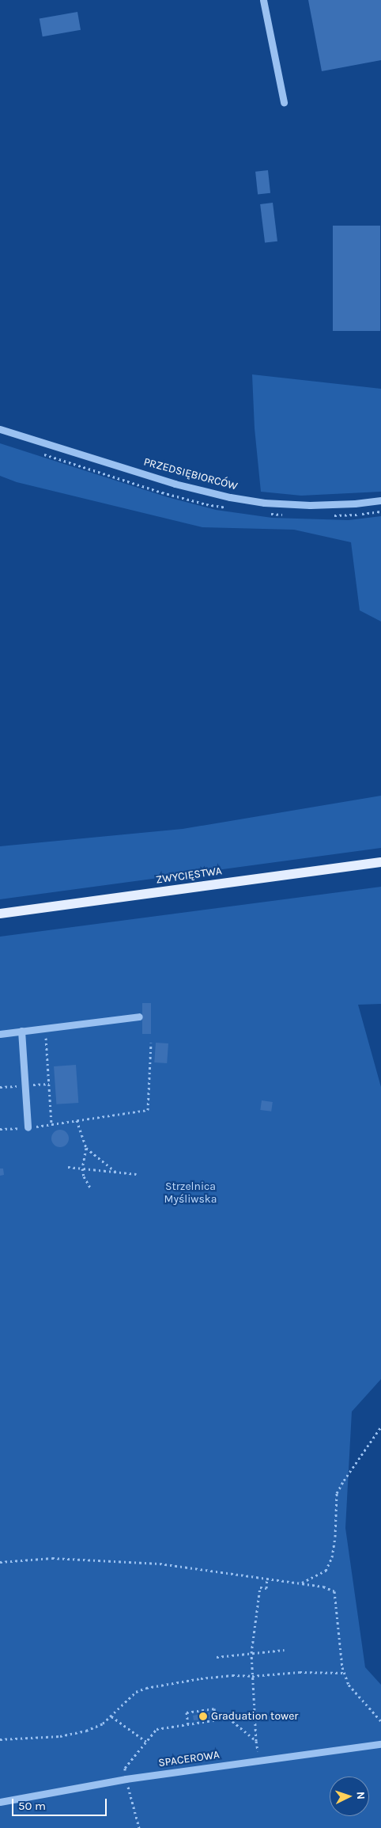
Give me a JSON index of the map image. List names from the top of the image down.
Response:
{
  "streets": {
    "main road": ["ZWYCIĘSTWA"],
    "street": ["PRZEDSIĘBIORCÓW", "SPACEROWA"]
  },
  "parks": ["Strzelnica Myśliwska"],
  "places": ["Graduation tower"],
  "scale_bar": "50 m",
  "north": "right"
}
